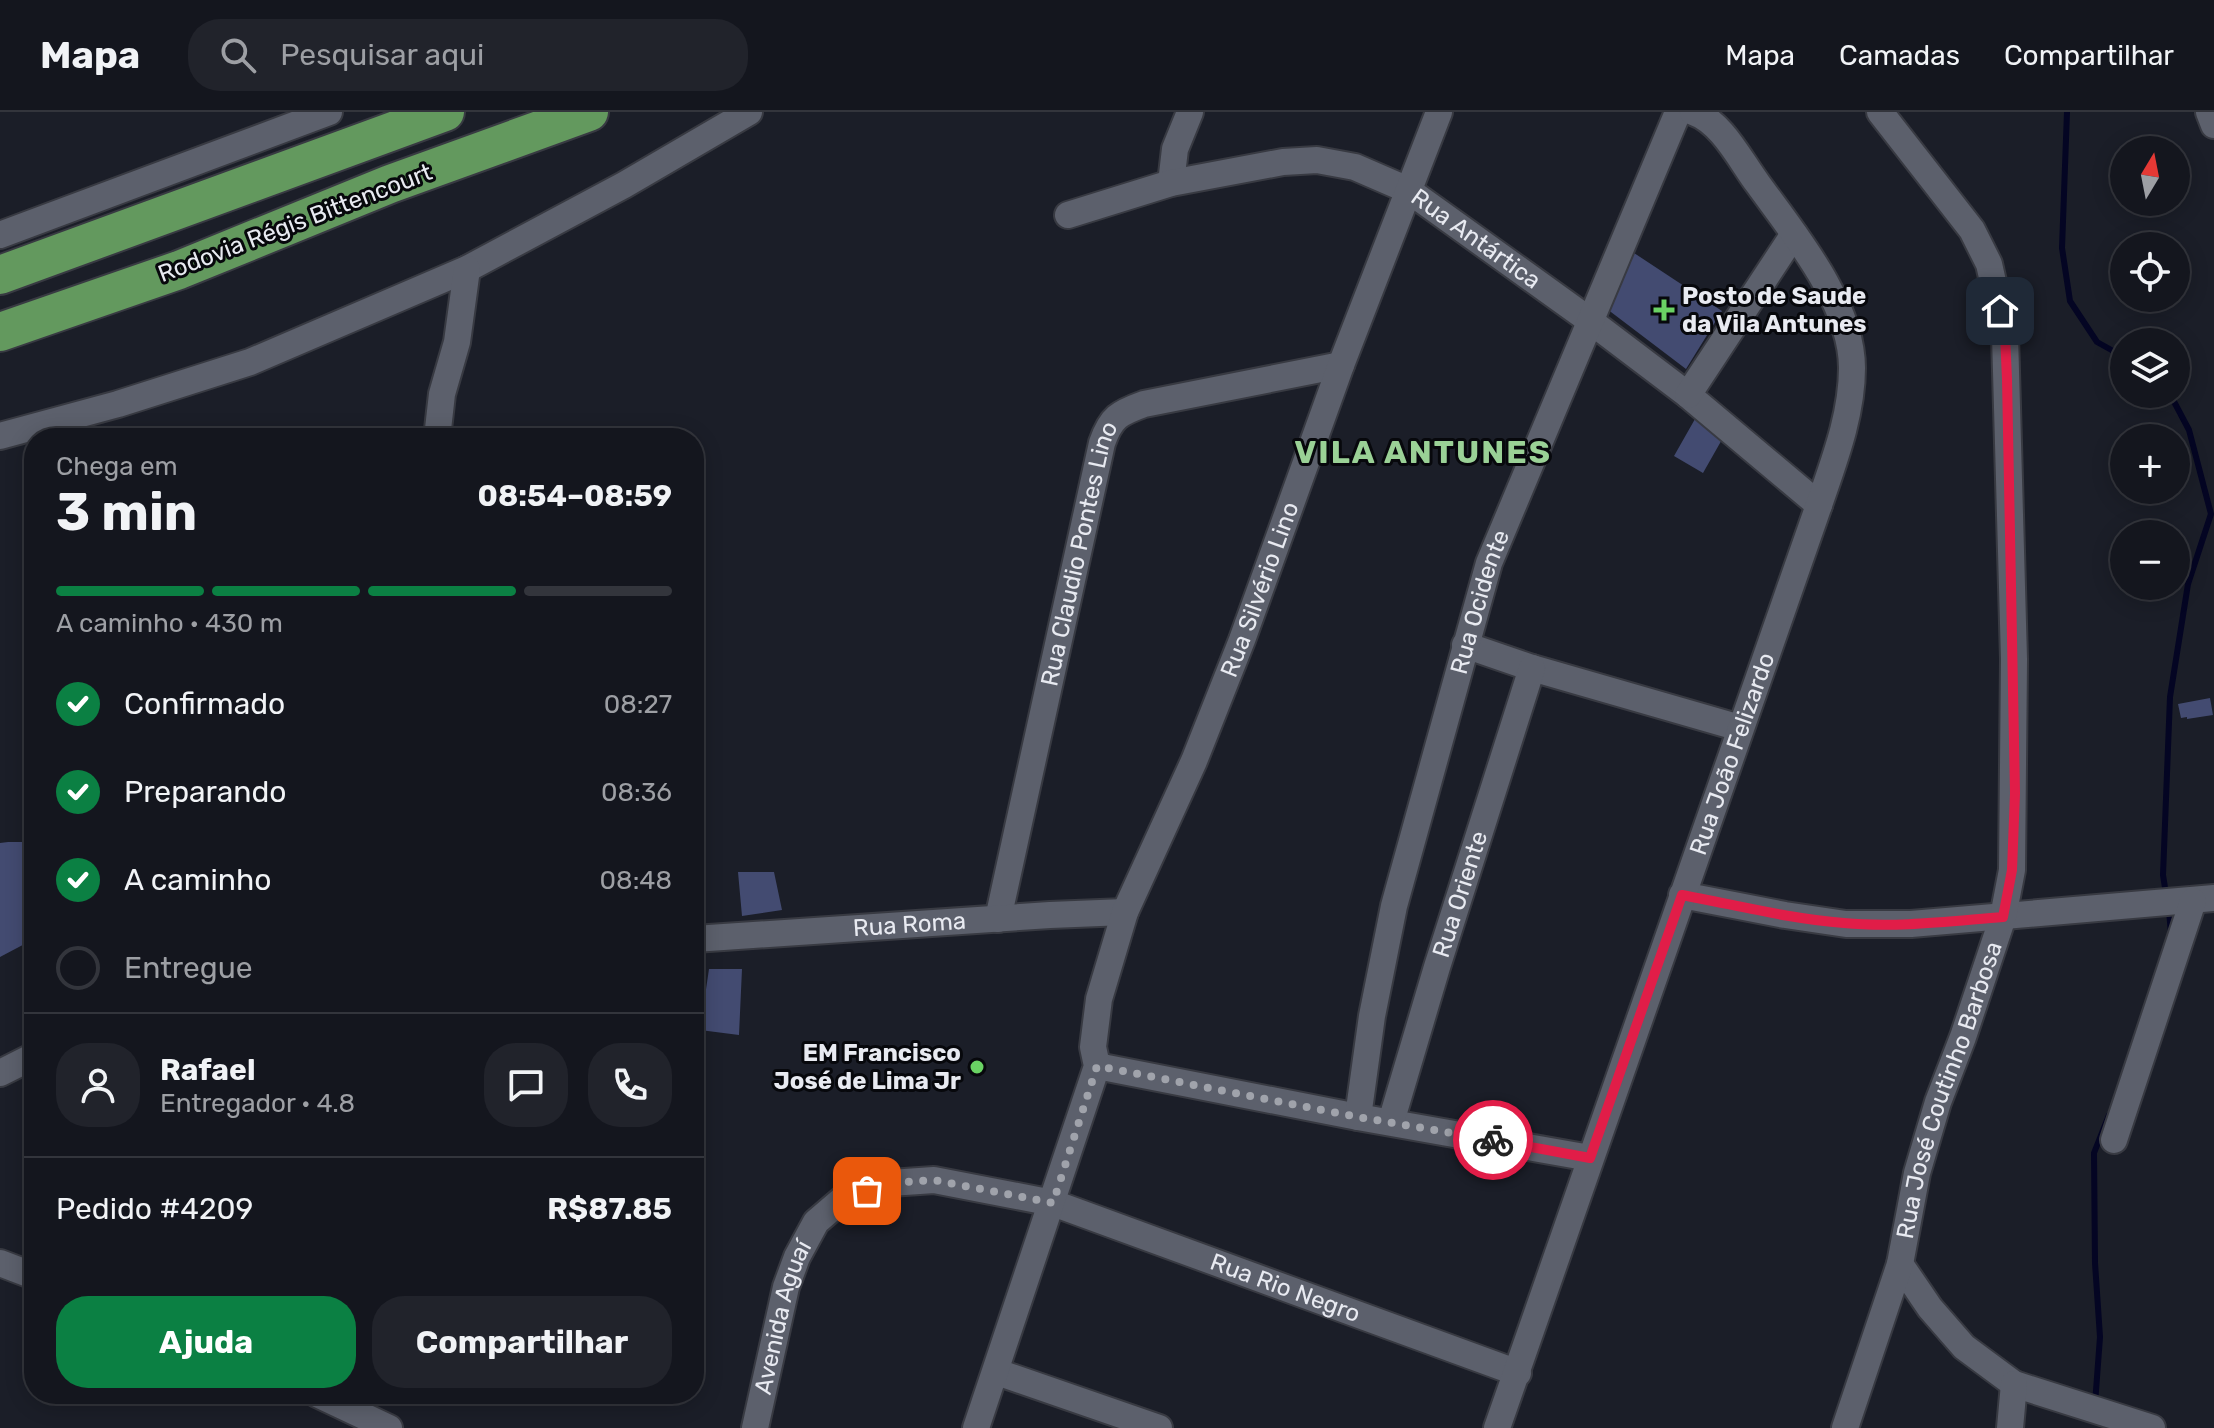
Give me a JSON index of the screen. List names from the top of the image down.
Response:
{
  "streets": {
    "highway": ["Rodovia Régis Bittencourt"],
    "street": [
      "Rua Antártica",
      "Rua Claudio Pontes Lino",
      "Rua Silvério Lino",
      "Rua Ocidente",
      "Rua João Felizardo",
      "Rua Oriente",
      "Rua Roma",
      "Rua José Coutinho Barbosa",
      "Rua Rio Negro",
      "Avenida Aguaí"
    ]
  },
  "crossings": [
    ["Rua Antártica", "Rua Silvério Lino"],
    ["Rua Antártica", "Rua Ocidente"],
    ["Rua Antártica", "Rua João Felizardo"],
    ["Rua Claudio Pontes Lino", "Rua Silvério Lino"],
    ["Rua Claudio Pontes Lino", "Rua Roma"],
    ["Rua Silvério Lino", "Rua Roma"],
    ["Rua Silvério Lino", "Rua Rio Negro"],
    ["Rua Silvério Lino", "Avenida Aguaí"],
    ["Rua João Felizardo", "Rua Rio Negro"],
    ["Rua Rio Negro", "Avenida Aguaí"]
  ],
  "districts": ["VILA ANTUNES"],
  "places": {
    "health": ["Posto de Saude da Vila Antunes"],
    "other": ["EM Francisco José de Lima Jr"]
  },
  "north": "top",
  "page": {
    "header": "Mapa",
    "search": "Pesquisar aqui",
    "nav": ["Mapa", "Camadas", "Compartilhar"],
    "map_buttons": ["+", "−"],
    "heading": ["3 min", "Chega em", "08:54–08:59"],
    "panel": [
      "Rafael",
      "Entregador · 4.8",
      "Pedido #4209",
      "R$87.85"
    ],
    "bar": "A caminho · 430 m",
    "list": [
      ["Confirmado", "08:27"],
      ["Preparando", "08:36"],
      ["A caminho", "08:48"],
      "Entregue"
    ],
    "buttons": ["Ajuda", "Compartilhar"]
  }
}
